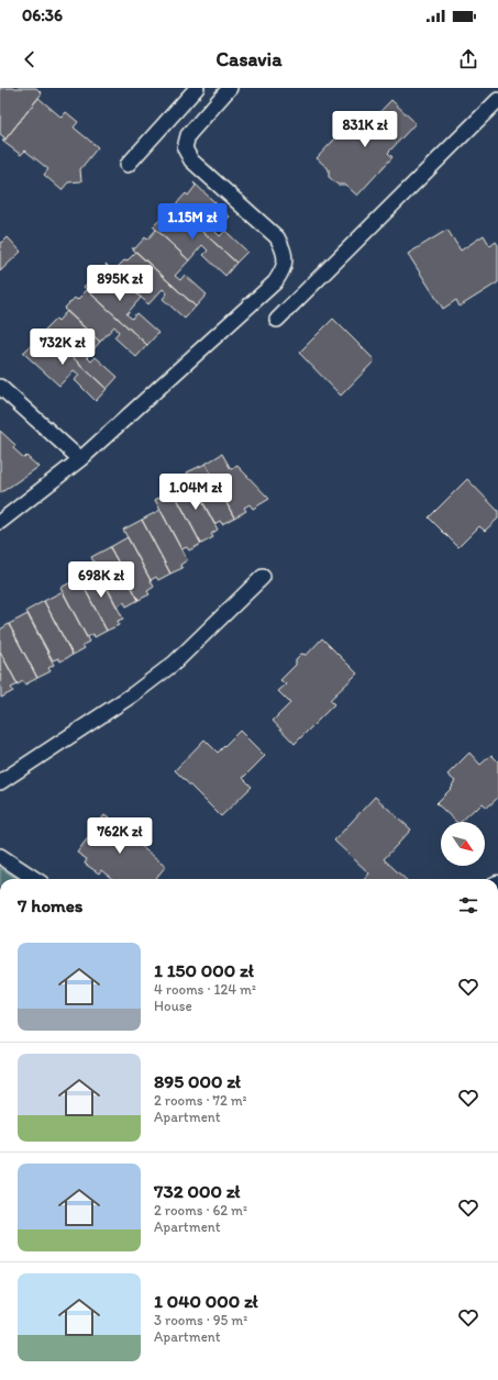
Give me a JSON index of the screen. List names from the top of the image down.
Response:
{
  "north": "bottom right",
  "page": {
    "status": "06:36",
    "header": "Casavia",
    "price": [
      "831K zł",
      "1.15M zł",
      "895K zł",
      "732K zł",
      "1.04M zł",
      "698K zł",
      "762K zł"
    ],
    "heading": "7 homes",
    "list": [
      {
        "name": "1 150 000 zł",
        "note": "4 rooms · 124 m² · House"
      },
      {
        "name": "895 000 zł",
        "note": "2 rooms · 72 m² · Apartment"
      },
      {
        "name": "732 000 zł",
        "note": "2 rooms · 62 m² · Apartment"
      },
      {
        "name": "1 040 000 zł",
        "note": "3 rooms · 95 m² · Apartment"
      }
    ]
  }
}
